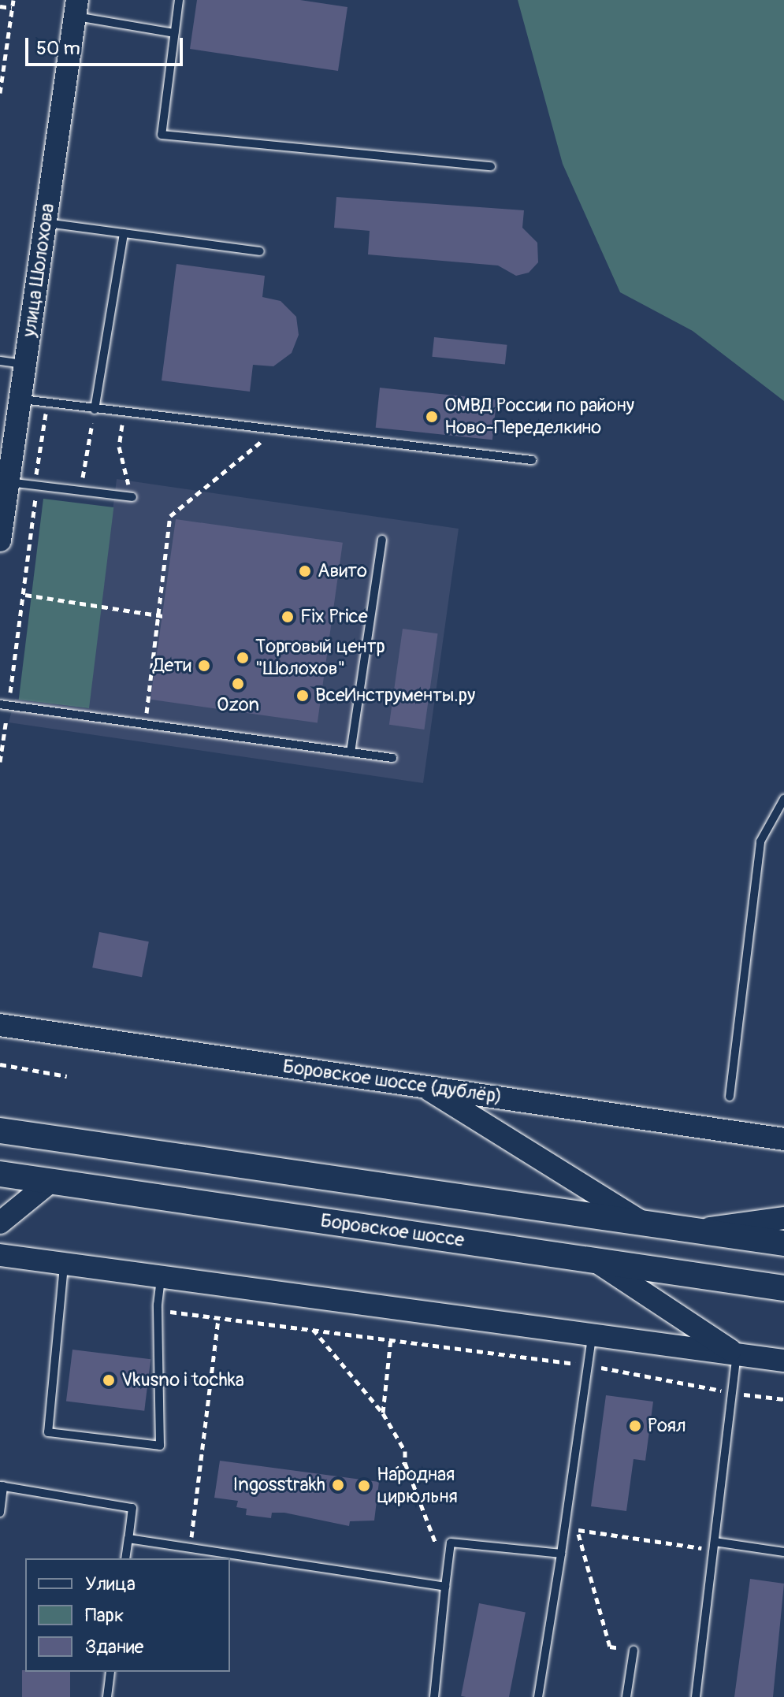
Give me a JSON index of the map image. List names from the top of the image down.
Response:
{
  "streets": {
    "main road": ["Боровское шоссе"],
    "street": ["улица Шолохова", "Боровское шоссе (дублёр)"]
  },
  "places": [
    "ОМВД России по району Ново-Переделкино",
    "Авито",
    "Fix Price",
    "Торговый центр \"Шолохов\"",
    "Дети",
    "Ozon",
    "ВсеИнструменты.ру",
    "Vkusno i tochka",
    "Роял",
    "Ingosstrakh",
    "Народная цирюльня"
  ],
  "legend": ["Улица", "Парк", "Здание"],
  "scale_bar": "50 m"
}
